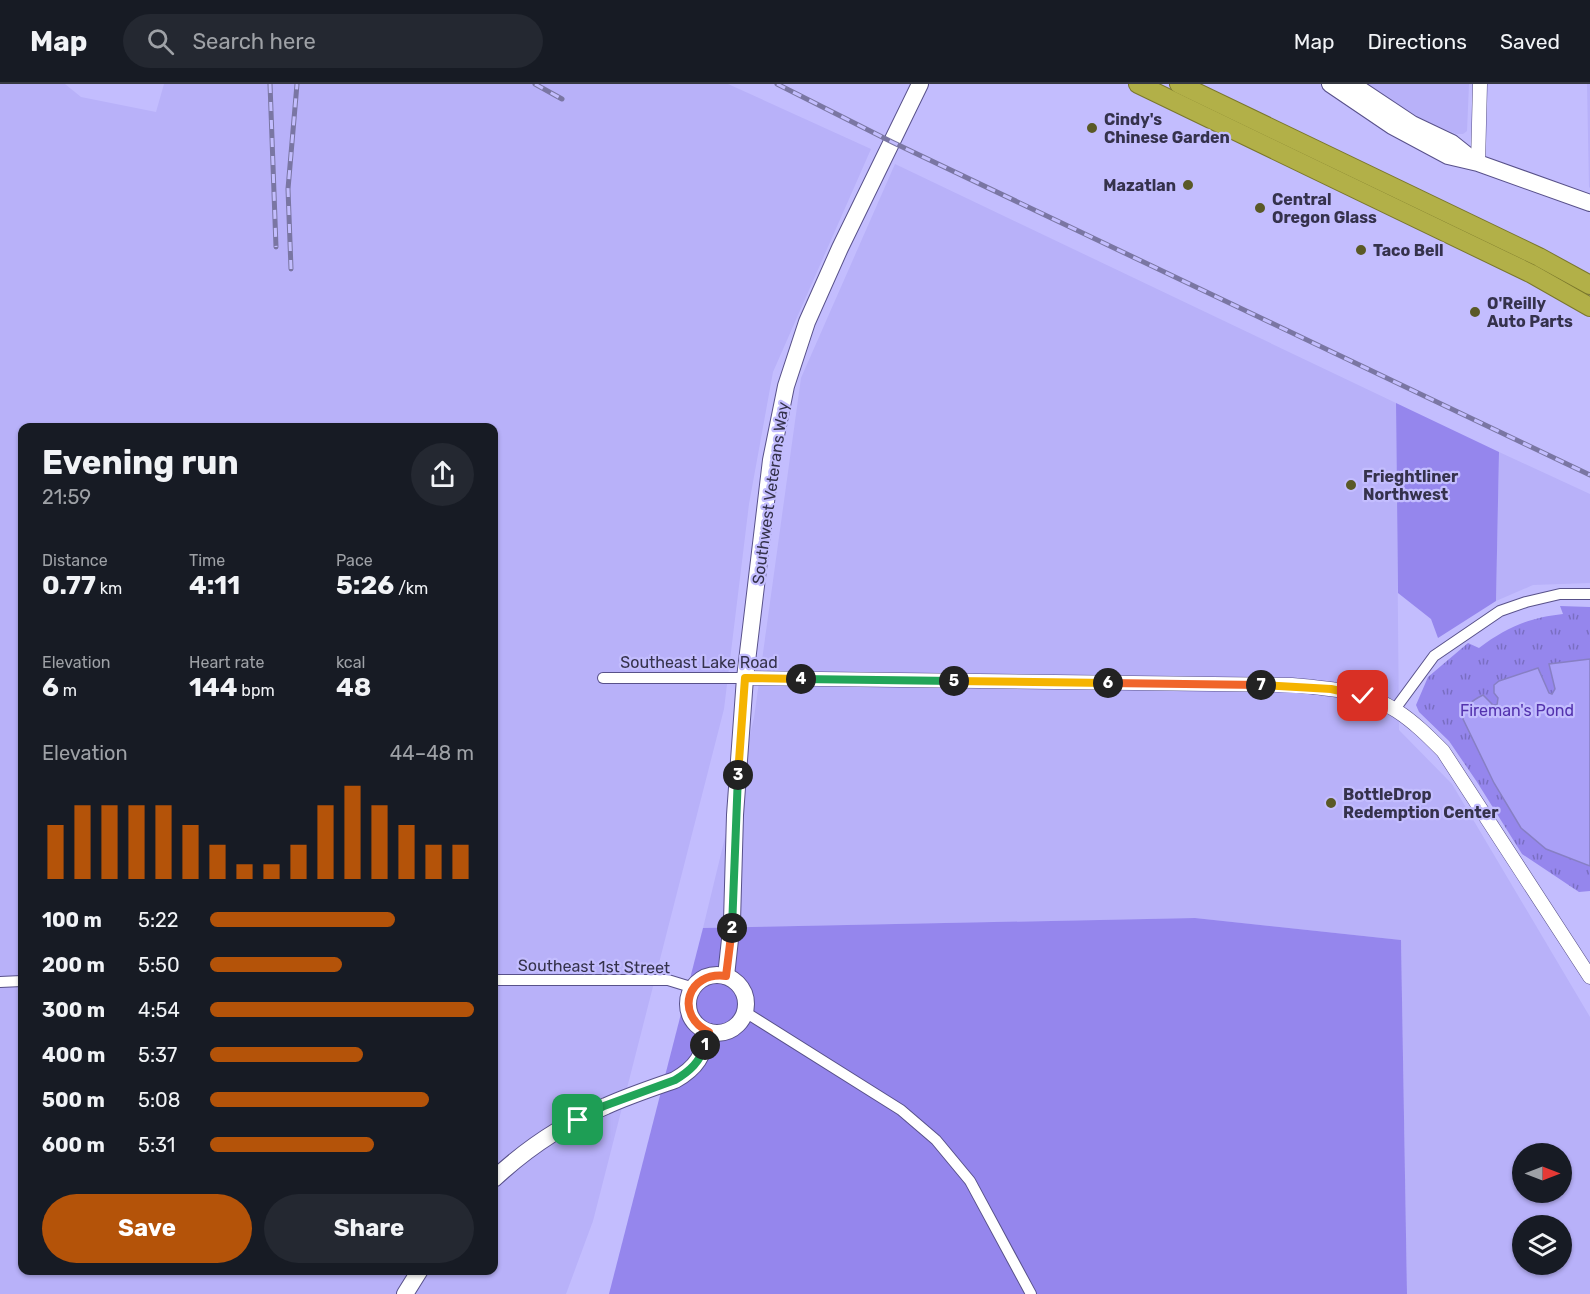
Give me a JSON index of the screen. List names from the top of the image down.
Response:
{
  "streets": {
    "main road": ["Southwest Veterans Way"],
    "street": ["Southeast Lake Road", "Southeast 1st Street"]
  },
  "crossings": [
    ["Southwest Veterans Way", "Southeast Lake Road"],
    ["Southwest Veterans Way", "Southeast 1st Street"]
  ],
  "parks": ["Fireman's Pond"],
  "places": [
    "Cindy's Chinese Garden",
    "Mazatlan",
    "Central Oregon Glass",
    "Taco Bell",
    "O'Reilly Auto Parts",
    "Frieghtliner Northwest",
    "BottleDrop Redemption Center"
  ],
  "north": "right",
  "page": {
    "header": "Map",
    "search": "Search here",
    "nav": ["Map", "Directions", "Saved"],
    "heading": ["Evening run", "21:59"],
    "stats": [
      ["Distance", "0.77 km"],
      ["Time", "4:11"],
      ["Pace", "5:26 /km"],
      ["Elevation", "6 m"],
      ["Heart rate", "144 bpm"],
      ["kcal", "48"]
    ],
    "pins": [
      "4",
      "5",
      "6",
      "7",
      "3",
      "2",
      "1"
    ],
    "chart": ["Elevation", "44–48 m"],
    "list": [
      {
        "name": "100 m",
        "note": "5:22"
      },
      {
        "name": "200 m",
        "note": "5:50"
      },
      {
        "name": "300 m",
        "note": "4:54"
      },
      {
        "name": "400 m",
        "note": "5:37"
      },
      {
        "name": "500 m",
        "note": "5:08"
      },
      {
        "name": "600 m",
        "note": "5:31"
      }
    ],
    "buttons": ["Save", "Share"]
  }
}
